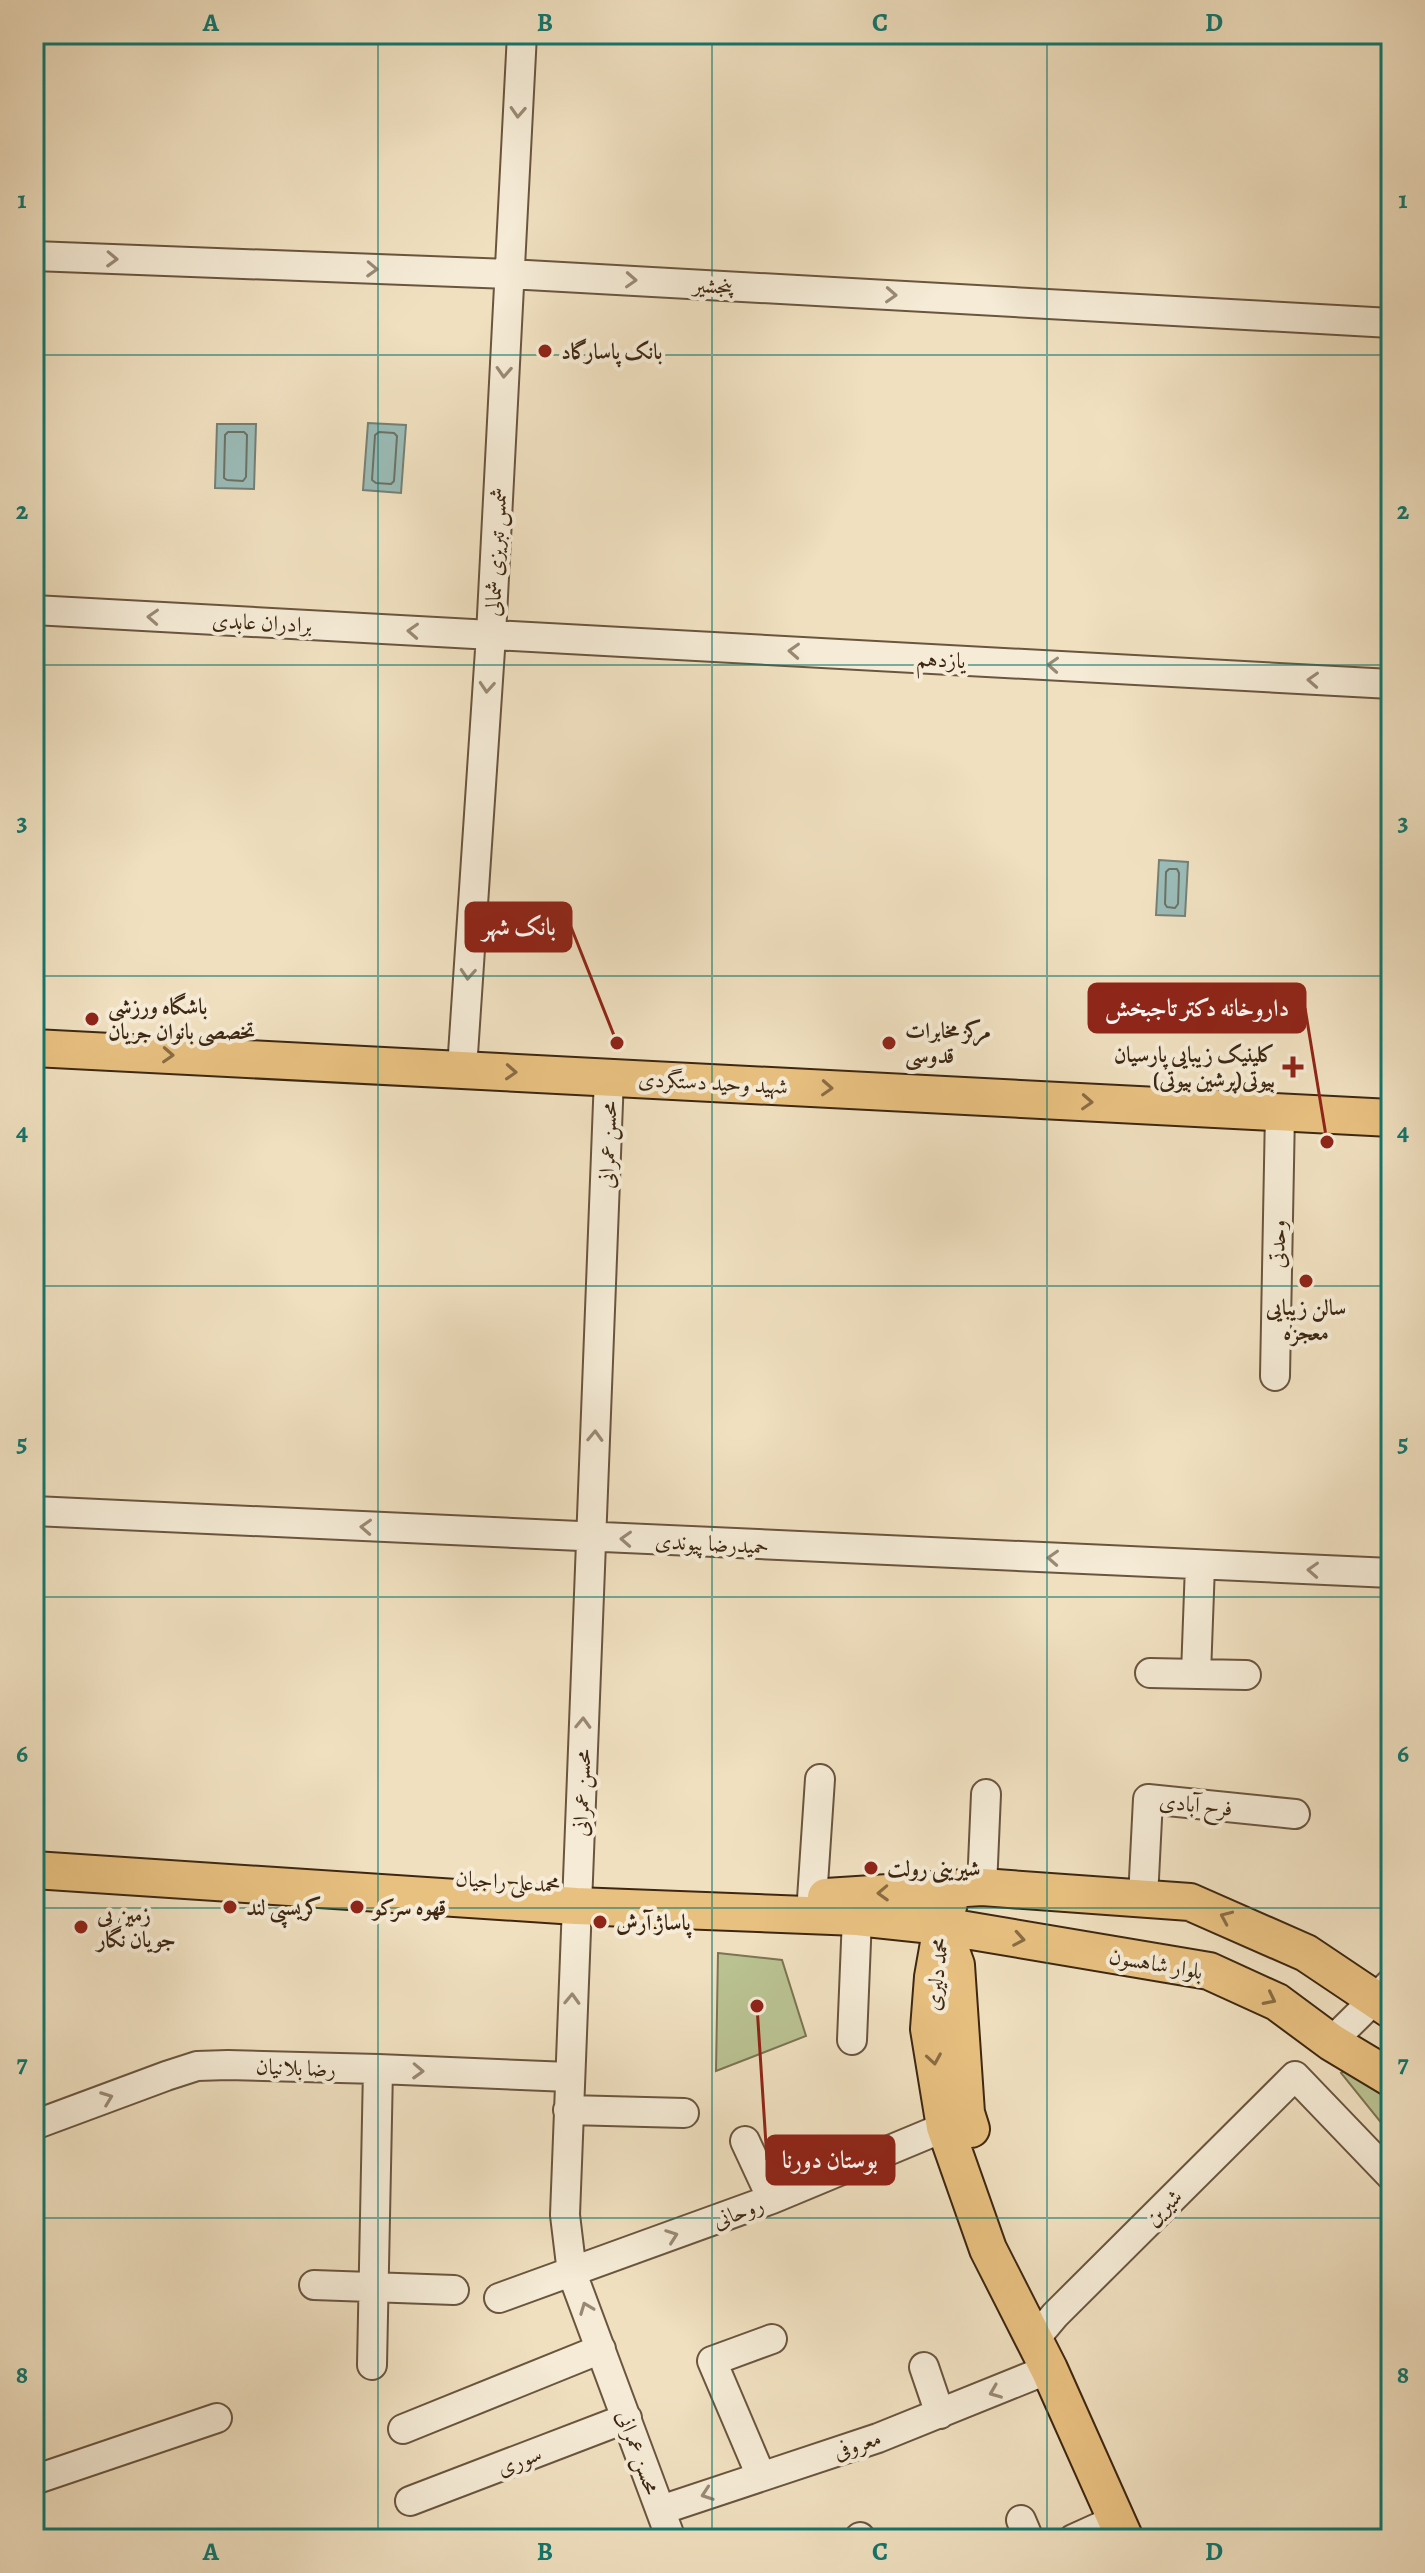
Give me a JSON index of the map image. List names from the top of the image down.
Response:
{
  "streets": {
    "main road": [
      "شهید وحید دستگردی",
      "محمدعلی راجیان",
      "بلوار شاهسون",
      "محمد دلیری"
    ],
    "street": [
      "پنجشیر",
      "شمس تبریزی شمالی",
      "برادران عابدی",
      "یازدهم",
      "محسن عمرانی",
      "وحدتی",
      "حمیدرضا پیوندی",
      "فرح آبادی",
      "رضا بلانیان",
      "شیرین",
      "روحانی",
      "معروفی",
      "سوری"
    ]
  },
  "crossings": [
    ["پنجشیر", "شمس تبریزی شمالی"],
    ["شمس تبریزی شمالی", "برادران عابدی"],
    ["شمس تبریزی شمالی", "یازدهم"],
    ["شمس تبریزی شمالی", "شهید وحید دستگردی"],
    ["برادران عابدی", "یازدهم"],
    ["شهید وحید دستگردی", "محسن عمرانی"],
    ["شهید وحید دستگردی", "وحدتی"],
    ["محسن عمرانی", "حمیدرضا پیوندی"],
    ["محسن عمرانی", "محمدعلی راجیان"],
    ["محسن عمرانی", "رضا بلانیان"],
    ["محسن عمرانی", "روحانی"],
    ["محسن عمرانی", "معروفی"],
    ["محسن عمرانی", "سوری"],
    ["محمدعلی راجیان", "بلوار شاهسون"],
    ["محمدعلی راجیان", "محمد دلیری"],
    ["بلوار شاهسون", "محمد دلیری"],
    ["محمد دلیری", "شیرین"],
    ["محمد دلیری", "روحانی"],
    ["محمد دلیری", "معروفی"],
    ["شیرین", "معروفی"]
  ],
  "one_way": [
    "پنجشیر",
    "شمس تبریزی شمالی",
    "برادران عابدی",
    "یازدهم",
    "شهید وحید دستگردی",
    "محسن عمرانی",
    "حمیدرضا پیوندی",
    "رضا بلانیان",
    "معروفی"
  ],
  "places": {
    "other": [
      "بانک پاسارگاد",
      "باشگاه ورزشی تخصصی بانوان جریان",
      "بانک شهر",
      "مرکز مخابرات قدوسی",
      "داروخانه دکتر تاجبخش",
      "سالن زیبایی معجزه",
      "شیرینی رولت",
      "کریسپی لند",
      "قهوه سرکو",
      "پاساژ آرش",
      "زمین پی جویان نگار",
      "بوستان دورنا"
    ],
    "health": ["کلینیک زیبایی پارسیان بیوتی(پرشین بیوتی)"]
  },
  "grid": {
    "columns": [
      "A",
      "B",
      "C",
      "D"
    ],
    "rows": [
      "1",
      "2",
      "3",
      "4",
      "5",
      "6",
      "7",
      "8"
    ]
  }
}
